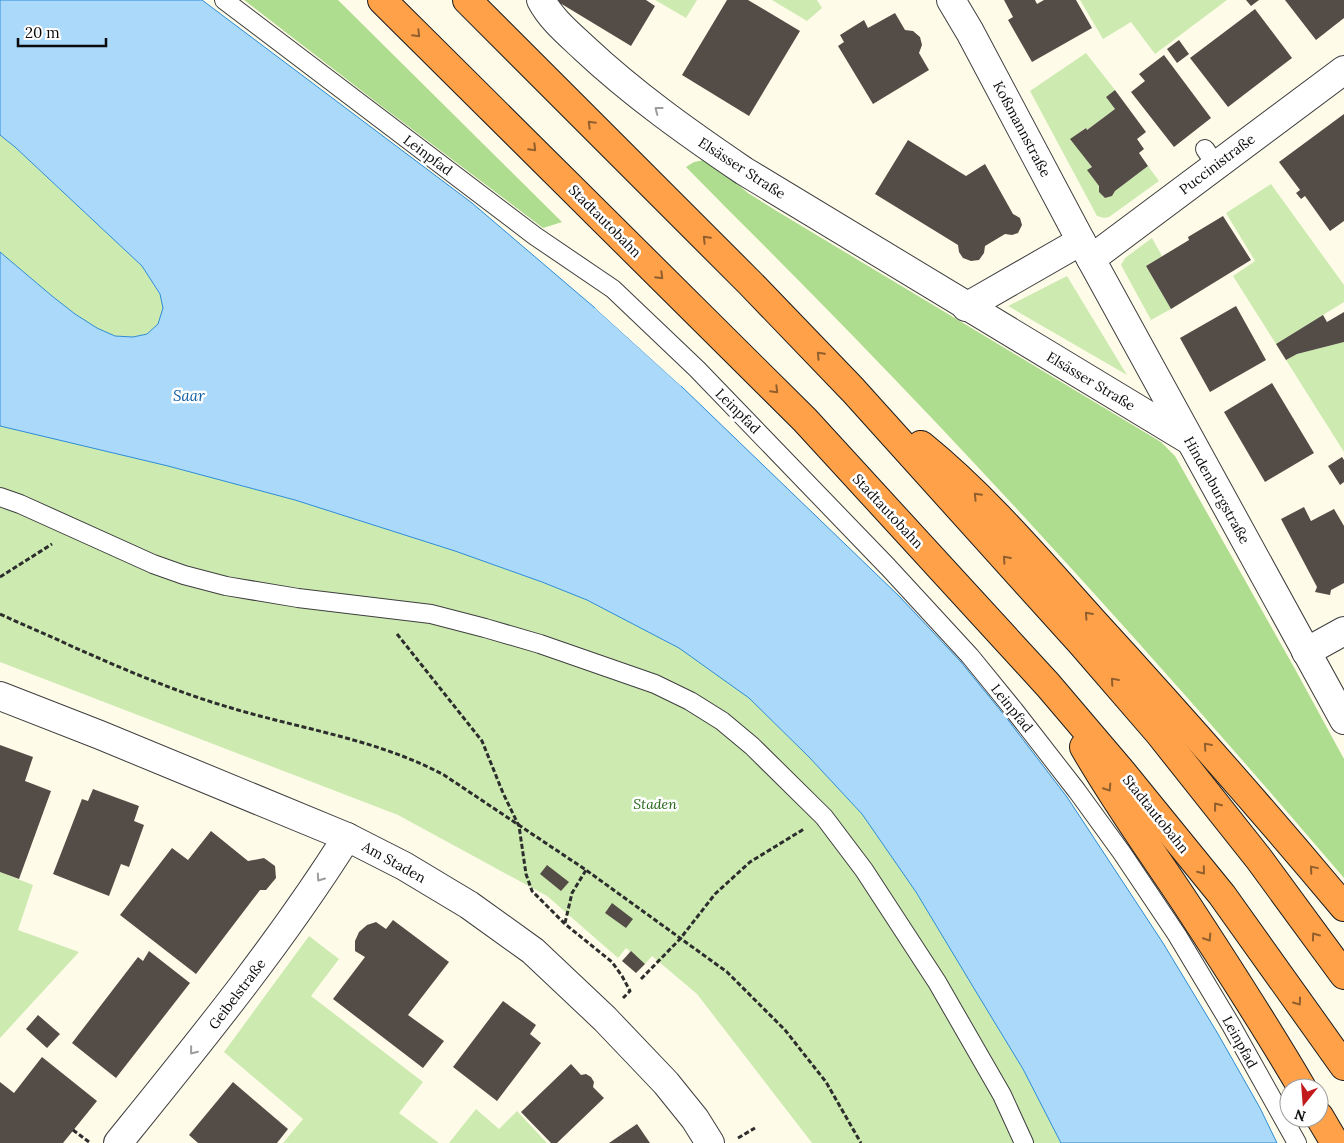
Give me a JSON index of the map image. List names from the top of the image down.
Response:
{
  "streets": {
    "highway": ["Stadtautobahn"],
    "street": [
      "Koßmannstraße",
      "Puccinistraße",
      "Elsässer Straße",
      "Hindenburgstraße",
      "Am Staden",
      "Geibelstraße"
    ],
    "lane": ["Leinpfad"]
  },
  "crossings": [
    ["Koßmannstraße", "Puccinistraße"],
    ["Koßmannstraße", "Hindenburgstraße"],
    ["Puccinistraße", "Hindenburgstraße"],
    ["Elsässer Straße", "Hindenburgstraße"],
    ["Am Staden", "Geibelstraße"]
  ],
  "one_way": ["Elsässer Straße", "Geibelstraße"],
  "water": ["Saar"],
  "parks": ["Staden"],
  "scale_bar": "20 m",
  "north": "bottom"
}
